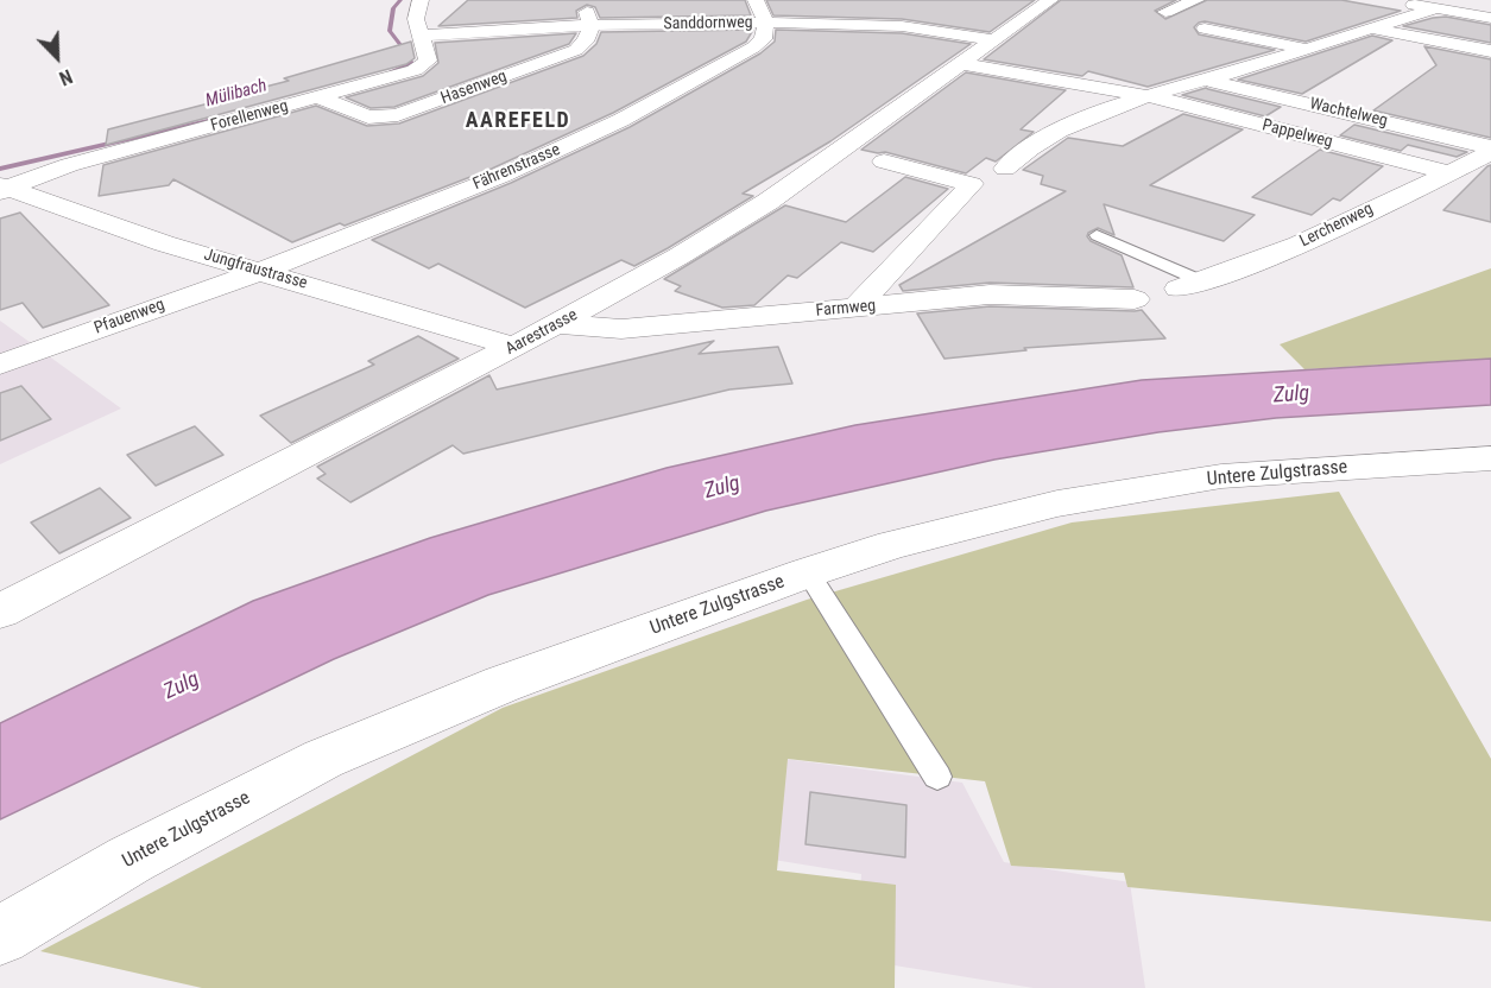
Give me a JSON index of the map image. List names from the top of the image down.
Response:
{
  "streets": {
    "street": [
      "Sanddornweg",
      "Hasenweg",
      "Wachtelweg",
      "Forellenweg",
      "Pappelweg",
      "Fährenstrasse",
      "Lerchenweg",
      "Jungfraustrasse",
      "Farmweg",
      "Pfauenweg",
      "Aarestrasse",
      "Untere Zulgstrasse"
    ]
  },
  "crossings": [
    ["Sanddornweg", "Hasenweg"],
    ["Sanddornweg", "Forellenweg"],
    ["Sanddornweg", "Fährenstrasse"],
    ["Sanddornweg", "Aarestrasse"],
    ["Hasenweg", "Forellenweg"],
    ["Wachtelweg", "Pappelweg"],
    ["Wachtelweg", "Lerchenweg"],
    ["Forellenweg", "Jungfraustrasse"],
    ["Pappelweg", "Lerchenweg"],
    ["Pappelweg", "Aarestrasse"],
    ["Fährenstrasse", "Jungfraustrasse"],
    ["Fährenstrasse", "Pfauenweg"],
    ["Jungfraustrasse", "Pfauenweg"],
    ["Jungfraustrasse", "Aarestrasse"],
    ["Farmweg", "Aarestrasse"]
  ],
  "districts": ["AAREFELD"],
  "water": ["Mülibach", "Zulg"],
  "north": "bottom right"
}
